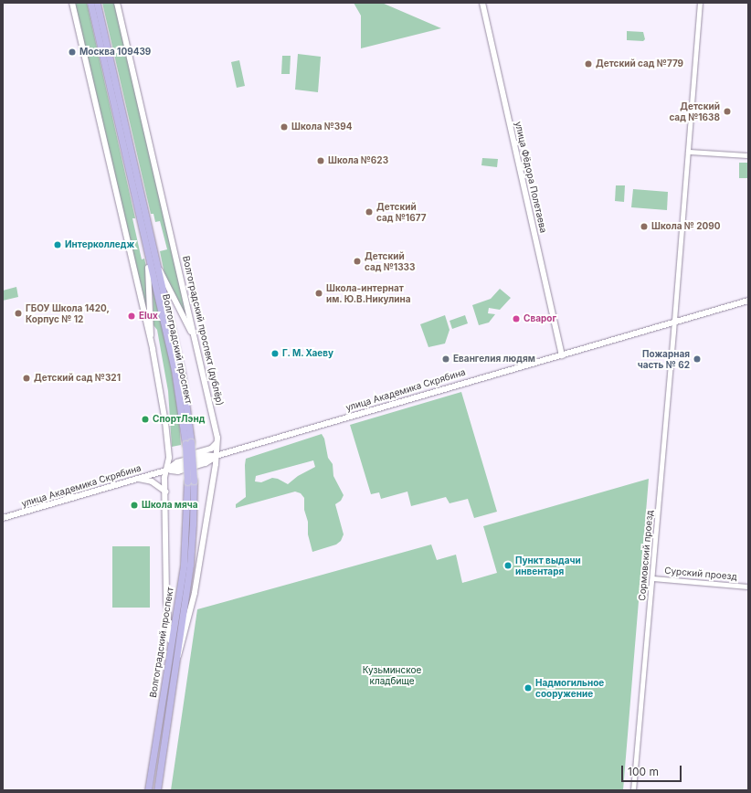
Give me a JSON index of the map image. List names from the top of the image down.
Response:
{
  "streets": {
    "main road": [
      "улица Фёдора Полетаева",
      "Волгоградский проспект (дублёр)",
      "Волгоградский проспект",
      "улица Академика Скрябина"
    ],
    "street": ["Сормовский проезд", "Сурский проезд"]
  },
  "crossings": [
    ["улица Фёдора Полетаева", "улица Академика Скрябина"],
    ["Волгоградский проспект (дублёр)", "Волгоградский проспект"],
    ["Волгоградский проспект (дублёр)", "улица Академика Скрябина"],
    ["улица Академика Скрябина", "Сормовский проезд"],
    ["Сормовский проезд", "Сурский проезд"]
  ],
  "parks": ["Кузьминское кладбище"],
  "places": [
    "Москва 109439",
    "Детский сад №779",
    "Детский сад №1638",
    "Школа №394",
    "Школа №623",
    "Детский сад №1677",
    "Школа № 2090",
    "Интерколледж",
    "Детский сад №1333",
    "Школа-интернат им. Ю.В.Никулина",
    "ГБОУ Школа 1420, Корпус № 12",
    "Elux",
    "Сварог",
    "Г. М. Хаеву",
    "Евангелия людям",
    "Пожарная часть № 62",
    "Детский сад №321",
    "СпортЛэнд",
    "Школа мяча",
    "Пункт выдачи инвентаря",
    "Надмогильное сооружение"
  ],
  "scale_bar": "100 m"
}
